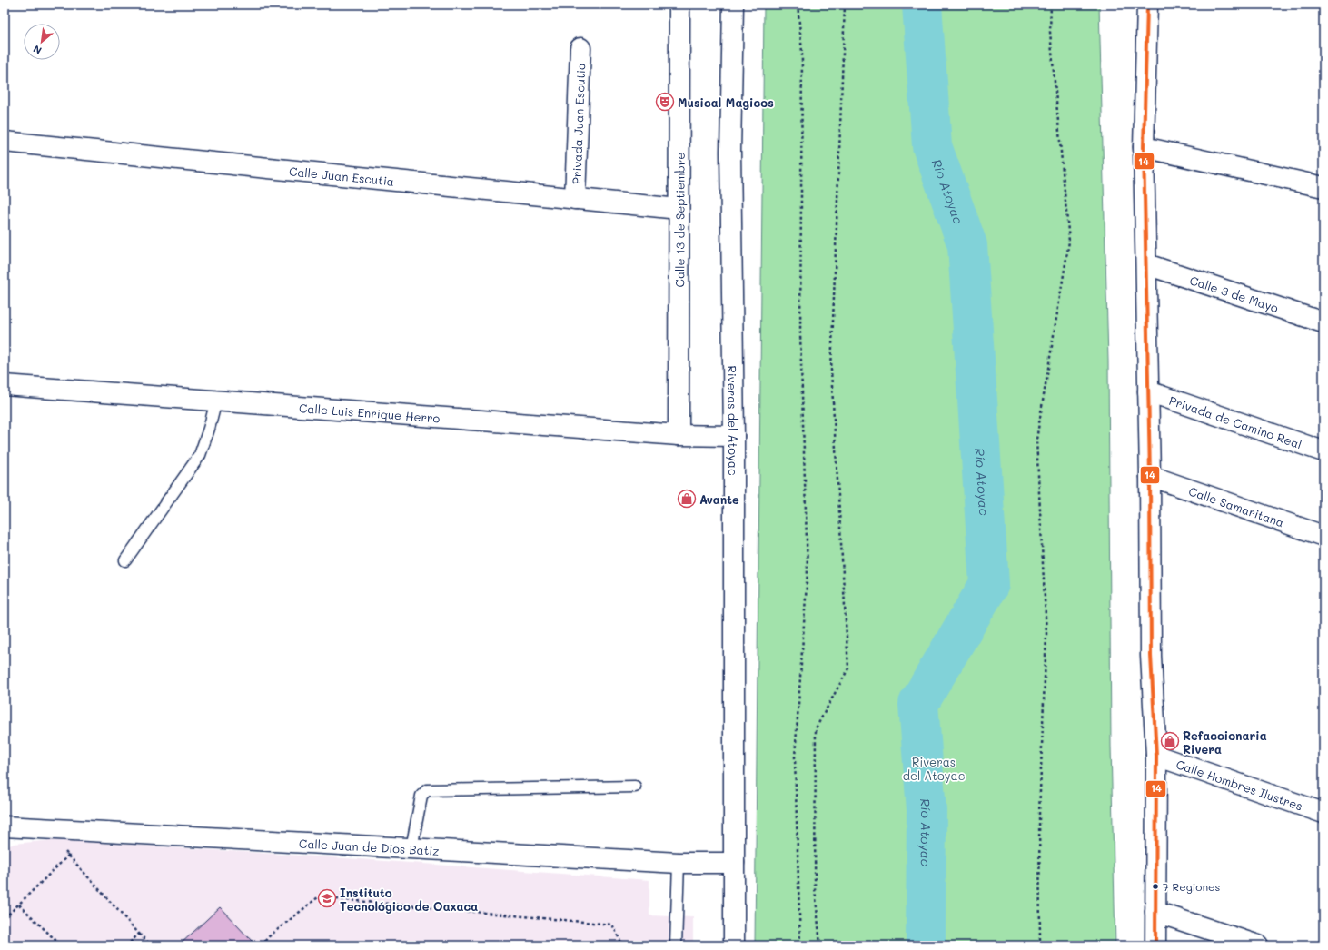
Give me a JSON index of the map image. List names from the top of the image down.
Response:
{
  "streets": {
    "street": [
      "Privada Juan Escutia",
      "Calle Juan Escutia",
      "Calle 13 de Septiembre",
      "Calle 3 de Mayo",
      "Calle Luis Enrique Herro",
      "Riveras del Atoyac",
      "Privada de Camino Real",
      "Calle Samaritana",
      "Calle Hombres Ilustres",
      "Calle Juan de Dios Batiz"
    ]
  },
  "crossings": [
    ["Privada Juan Escutia", "Calle Juan Escutia"],
    ["Calle Juan Escutia", "Calle 13 de Septiembre"],
    ["Calle 13 de Septiembre", "Calle Luis Enrique Herro"],
    ["Calle Luis Enrique Herro", "Riveras del Atoyac"],
    ["Riveras del Atoyac", "Calle Juan de Dios Batiz"]
  ],
  "water": ["Río Atoyac"],
  "parks": ["Riveras del Atoyac"],
  "places": {
    "theatre": ["Musical Magicos"],
    "shop": ["Avante", "Refaccionaria Rivera"],
    "other": ["7 Regiones"],
    "school or university": ["Instituto Tecnológico de Oaxaca"]
  },
  "lines": ["transit line 14"],
  "north": "bottom left"
}
